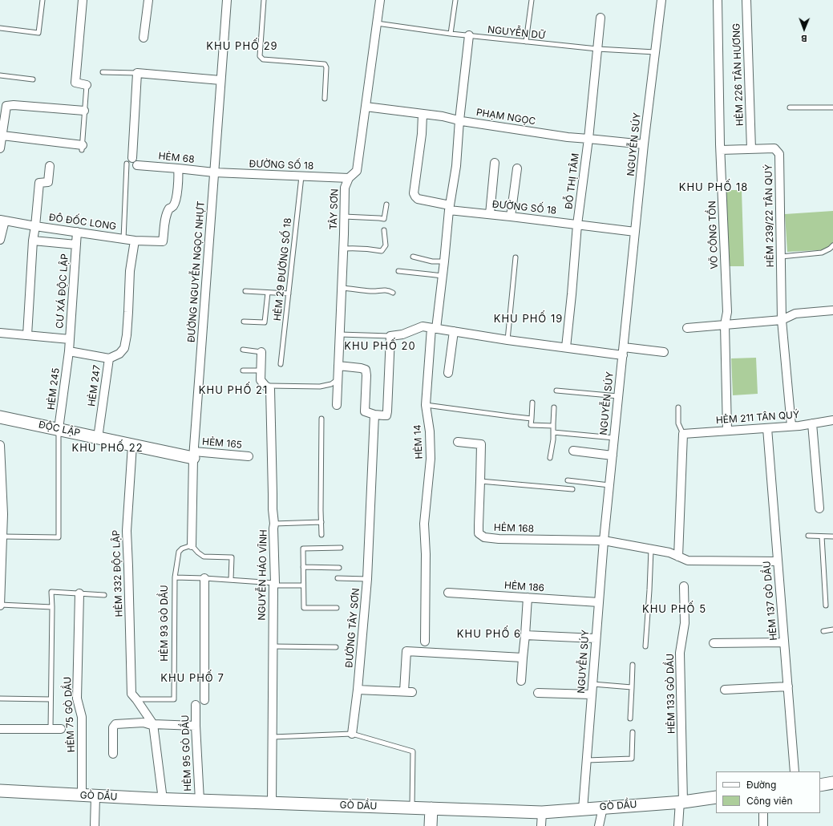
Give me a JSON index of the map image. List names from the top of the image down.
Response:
{
  "streets": {
    "street": [
      "HẺM 226 TÂN HƯƠNG",
      "PHẠM NGỌC",
      "NGUYỄN SÚY",
      "HẺM 68",
      "ĐƯỜNG SỐ 18",
      "ĐỖ THỊ TÂM",
      "TÂY SƠN",
      "HẺM 239/22 TÂN QUÝ",
      "ĐÔ ĐỐC LONG",
      "VÕ CÔNG TỒN",
      "ĐƯỜNG NGUYỄN NGỌC NHỰT",
      "CƯ XÁ ĐỘC LẬP",
      "HẺM 247",
      "HẺM 245",
      "HẺM 211 TÂN QUÝ",
      "ĐỘC LẬP",
      "HẺM 14",
      "HẺM 165",
      "HẺM 168",
      "HẺM 332 ĐỘC LẬP",
      "NGUYỄN HÁO VĨNH",
      "HẺM 186",
      "HẺM 137 GÒ DẦU",
      "ĐƯỜNG TÂY SƠN",
      "HẺM 133 GÒ DẦU",
      "HẺM 75 GÒ DẦU",
      "HẺM 95 GÒ DẦU",
      "GÒ DẦU"
    ],
    "lane": ["NGUYỄN DỮ", "HẺM 29 ĐƯỜNG SỐ 18", "HẺM 93 GÒ DẦU"]
  },
  "crossings": [
    ["NGUYỄN DỮ", "NGUYỄN SÚY"],
    ["NGUYỄN DỮ", "ĐỖ THỊ TÂM"],
    ["NGUYỄN DỮ", "TÂY SƠN"],
    ["NGUYỄN DỮ", "HẺM 14"],
    ["HẺM 226 TÂN HƯƠNG", "HẺM 239/22 TÂN QUÝ"],
    ["PHẠM NGỌC", "NGUYỄN SÚY"],
    ["PHẠM NGỌC", "ĐƯỜNG SỐ 18"],
    ["PHẠM NGỌC", "ĐỖ THỊ TÂM"],
    ["PHẠM NGỌC", "TÂY SƠN"],
    ["PHẠM NGỌC", "HẺM 14"],
    ["NGUYỄN SÚY", "ĐƯỜNG SỐ 18"],
    ["NGUYỄN SÚY", "HẺM 168"],
    ["NGUYỄN SÚY", "HẺM 186"],
    ["NGUYỄN SÚY", "GÒ DẦU"],
    ["HẺM 68", "ĐƯỜNG SỐ 18"],
    ["HẺM 68", "ĐÔ ĐỐC LONG"],
    ["HẺM 68", "ĐƯỜNG NGUYỄN NGỌC NHỰT"],
    ["ĐƯỜNG SỐ 18", "ĐỖ THỊ TÂM"],
    ["ĐƯỜNG SỐ 18", "TÂY SƠN"],
    ["ĐƯỜNG SỐ 18", "HẺM 29 ĐƯỜNG SỐ 18"],
    ["ĐƯỜNG SỐ 18", "ĐƯỜNG NGUYỄN NGỌC NHỰT"],
    ["ĐƯỜNG SỐ 18", "HẺM 14"],
    ["HẺM 239/22 TÂN QUÝ", "VÕ CÔNG TỒN"],
    ["HẺM 239/22 TÂN QUÝ", "HẺM 211 TÂN QUÝ"],
    ["ĐÔ ĐỐC LONG", "CƯ XÁ ĐỘC LẬP"],
    ["VÕ CÔNG TỒN", "HẺM 211 TÂN QUÝ"],
    ["ĐƯỜNG NGUYỄN NGỌC NHỰT", "ĐỘC LẬP"],
    ["ĐƯỜNG NGUYỄN NGỌC NHỰT", "HẺM 165"],
    ["CƯ XÁ ĐỘC LẬP", "HẺM 247"],
    ["CƯ XÁ ĐỘC LẬP", "HẺM 245"],
    ["HẺM 247", "HẺM 245"],
    ["HẺM 247", "ĐỘC LẬP"],
    ["HẺM 245", "ĐỘC LẬP"],
    ["HẺM 211 TÂN QUÝ", "HẺM 137 GÒ DẦU"],
    ["ĐỘC LẬP", "HẺM 165"],
    ["ĐỘC LẬP", "HẺM 332 ĐỘC LẬP"],
    ["HẺM 332 ĐỘC LẬP", "HẺM 93 GÒ DẦU"],
    ["NGUYỄN HÁO VĨNH", "GÒ DẦU"],
    ["HẺM 133 GÒ DẦU", "GÒ DẦU"],
    ["HẺM 75 GÒ DẦU", "GÒ DẦU"],
    ["HẺM 95 GÒ DẦU", "GÒ DẦU"]
  ],
  "districts": [
    "KHU PHỐ 29",
    "KHU PHỐ 18",
    "KHU PHỐ 19",
    "KHU PHỐ 20",
    "KHU PHỐ 21",
    "KHU PHỐ 22",
    "KHU PHỐ 5",
    "KHU PHỐ 6",
    "KHU PHỐ 7"
  ],
  "legend": ["Đường", "Công viên"],
  "north": "bottom"
}
